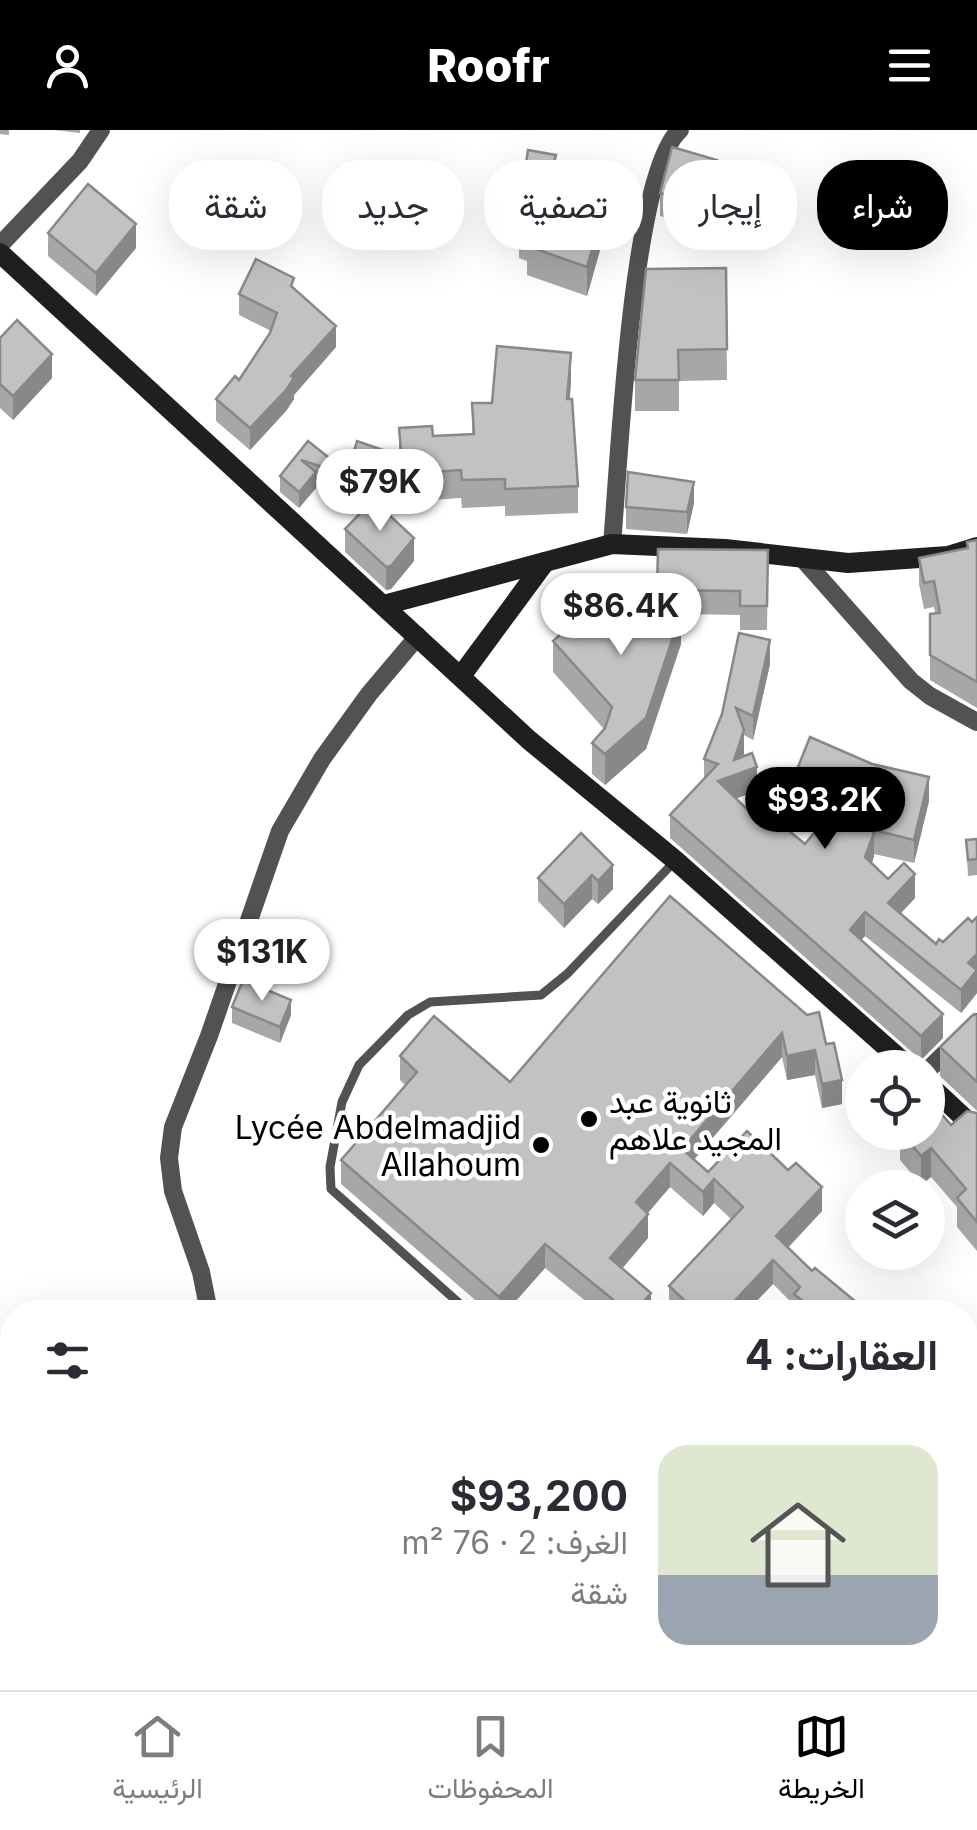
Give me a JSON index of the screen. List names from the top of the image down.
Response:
{
  "places": ["ثانوية عبد المجيد علاهم", "Lycée Abdelmadjid Allahoum"],
  "page": {
    "header": "Roofr",
    "chip": [
      "شراء",
      "إيجار",
      "تصفية",
      "جديد",
      "شقة"
    ],
    "price": [
      "$79K",
      "$86.4K",
      "$93.2K",
      "$131K"
    ],
    "heading": "العقارات: 4",
    "list": [
      {
        "name": "$93,200",
        "note": "الغرف: 2 · 76 m² · شقة"
      }
    ],
    "tabs": ["الخريطة", "المحفوظات", "الرئيسية"]
  }
}
